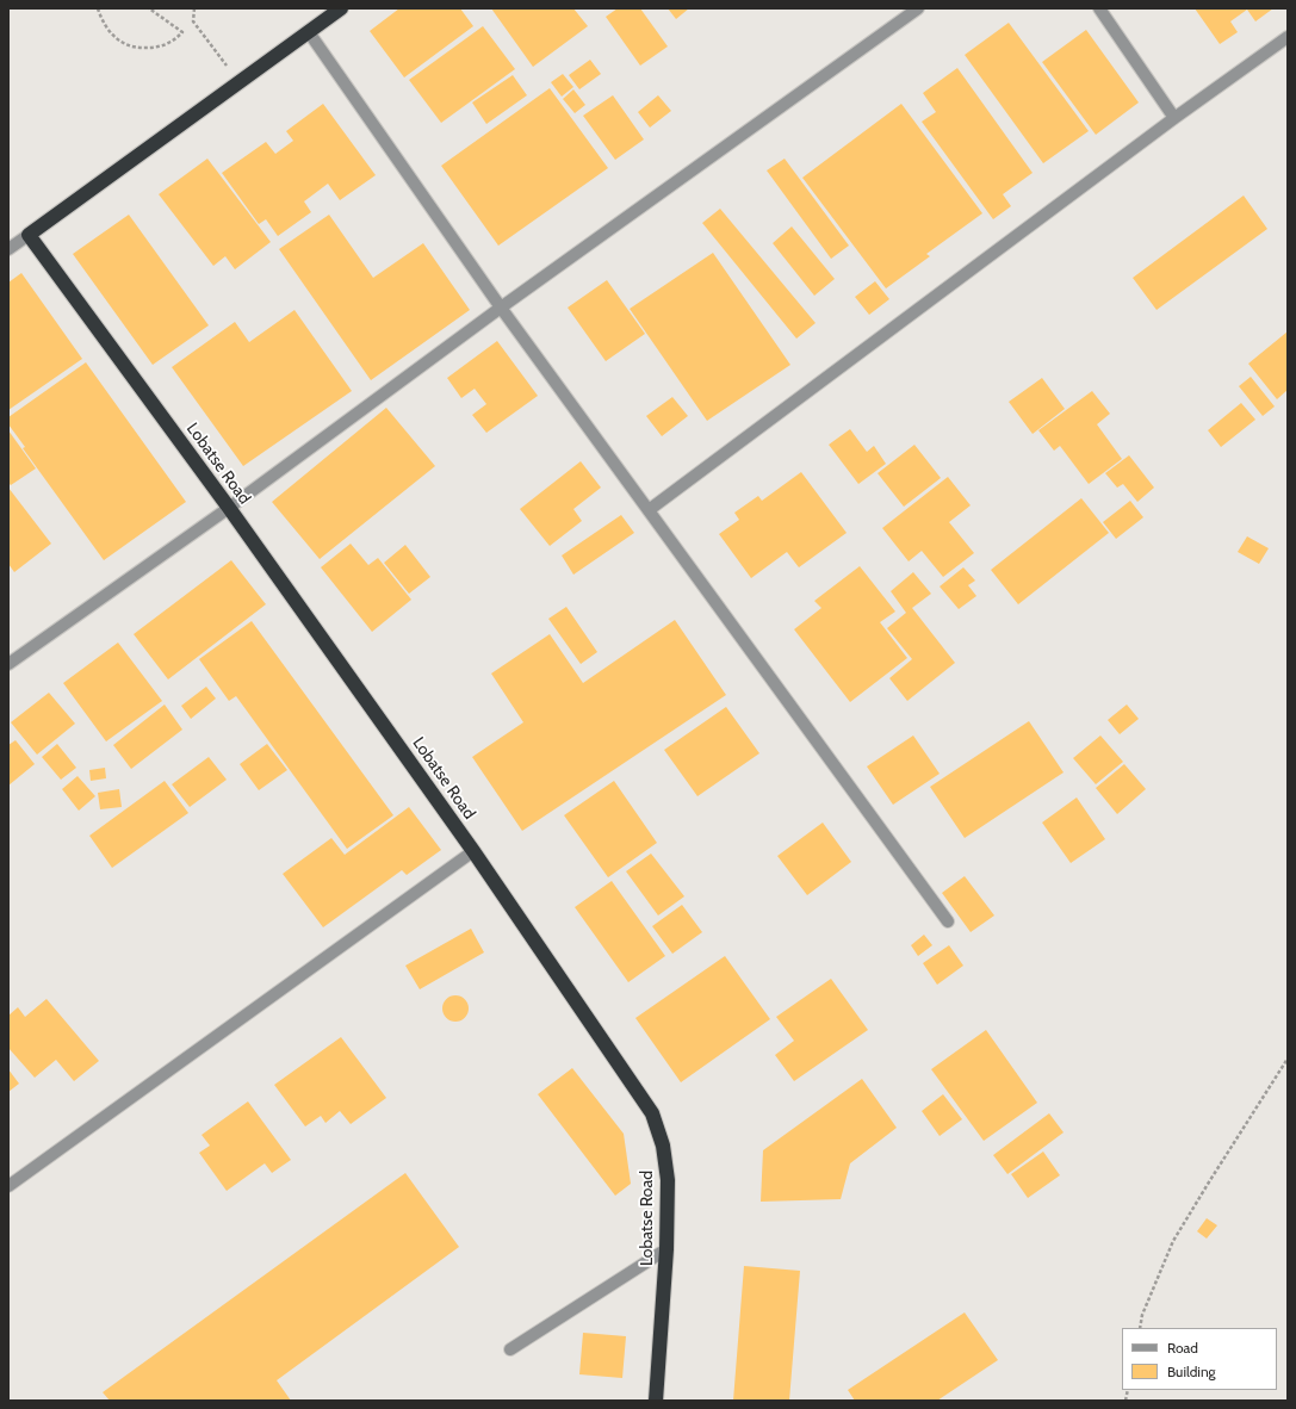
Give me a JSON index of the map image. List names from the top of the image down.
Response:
{
  "streets": {
    "highway": ["Lobatse Road"]
  },
  "legend": ["Road", "Building"]
}
